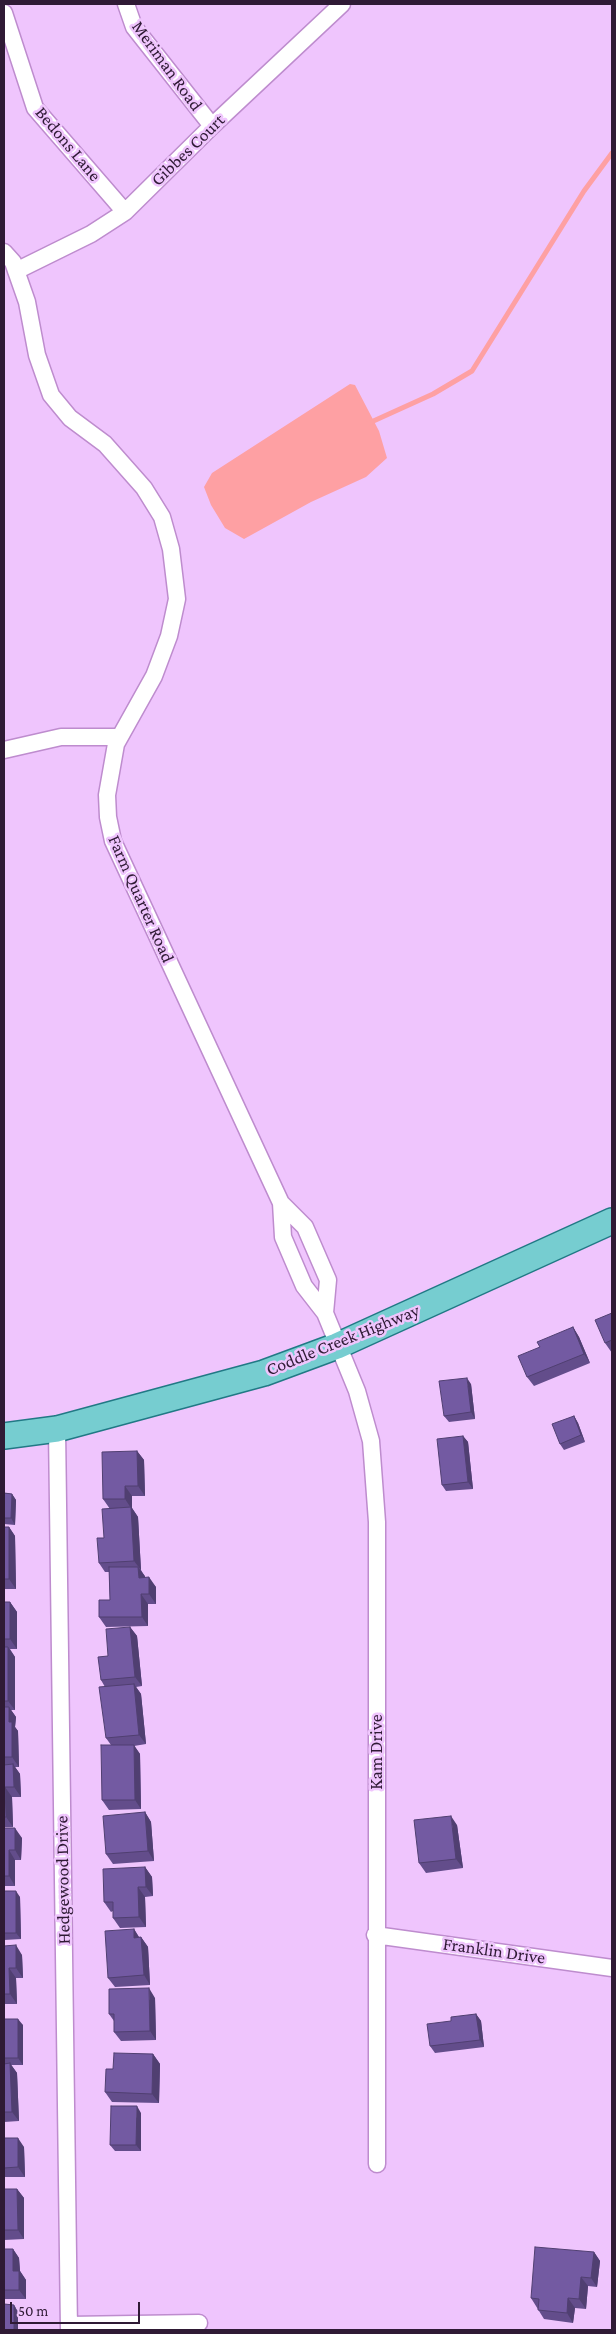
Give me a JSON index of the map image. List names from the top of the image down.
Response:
{
  "streets": {
    "main road": ["Coddle Creek Highway"],
    "street": [
      "Meriman Road",
      "Bedons Lane",
      "Gibbes Court",
      "Farm Quarter Road",
      "Kam Drive",
      "Hedgewood Drive",
      "Franklin Drive"
    ]
  },
  "crossings": [
    ["Meriman Road", "Gibbes Court"],
    ["Bedons Lane", "Gibbes Court"],
    ["Gibbes Court", "Farm Quarter Road"],
    ["Farm Quarter Road", "Coddle Creek Highway"],
    ["Farm Quarter Road", "Kam Drive"],
    ["Coddle Creek Highway", "Kam Drive"],
    ["Coddle Creek Highway", "Hedgewood Drive"],
    ["Kam Drive", "Franklin Drive"]
  ],
  "scale_bar": "50 m"
}
